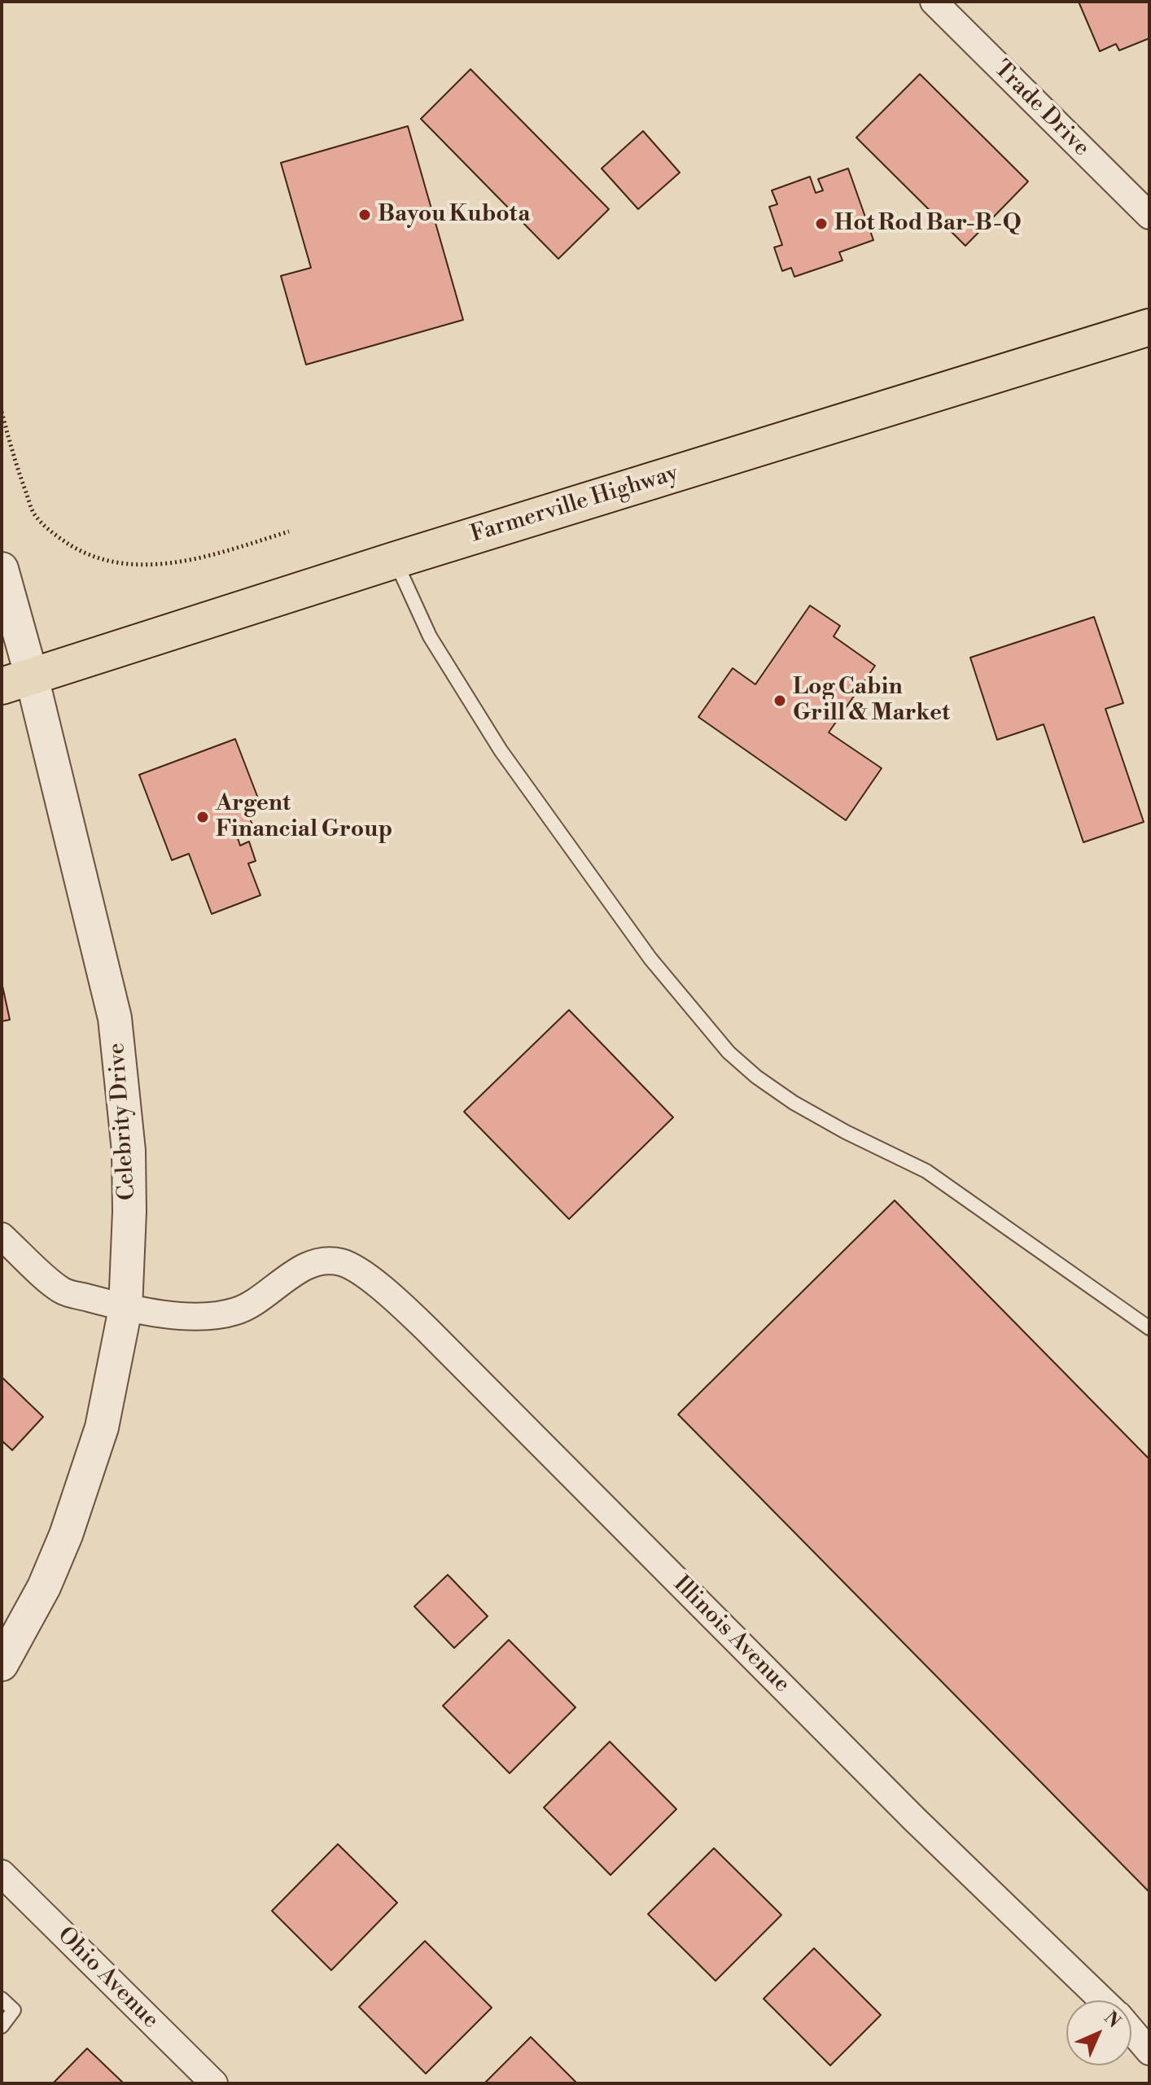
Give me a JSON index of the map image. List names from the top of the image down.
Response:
{
  "streets": {
    "main road": ["Farmerville Highway"],
    "street": [
      "Trade Drive",
      "Celebrity Drive",
      "Illinois Avenue",
      "Ohio Avenue"
    ]
  },
  "crossings": [
    ["Farmerville Highway", "Celebrity Drive"],
    ["Celebrity Drive", "Illinois Avenue"]
  ],
  "places": [
    "Bayou Kubota",
    "Hot Rod Bar-B-Q",
    "Log Cabin Grill & Market",
    "Argent Financial Group"
  ],
  "north": "top right"
}
